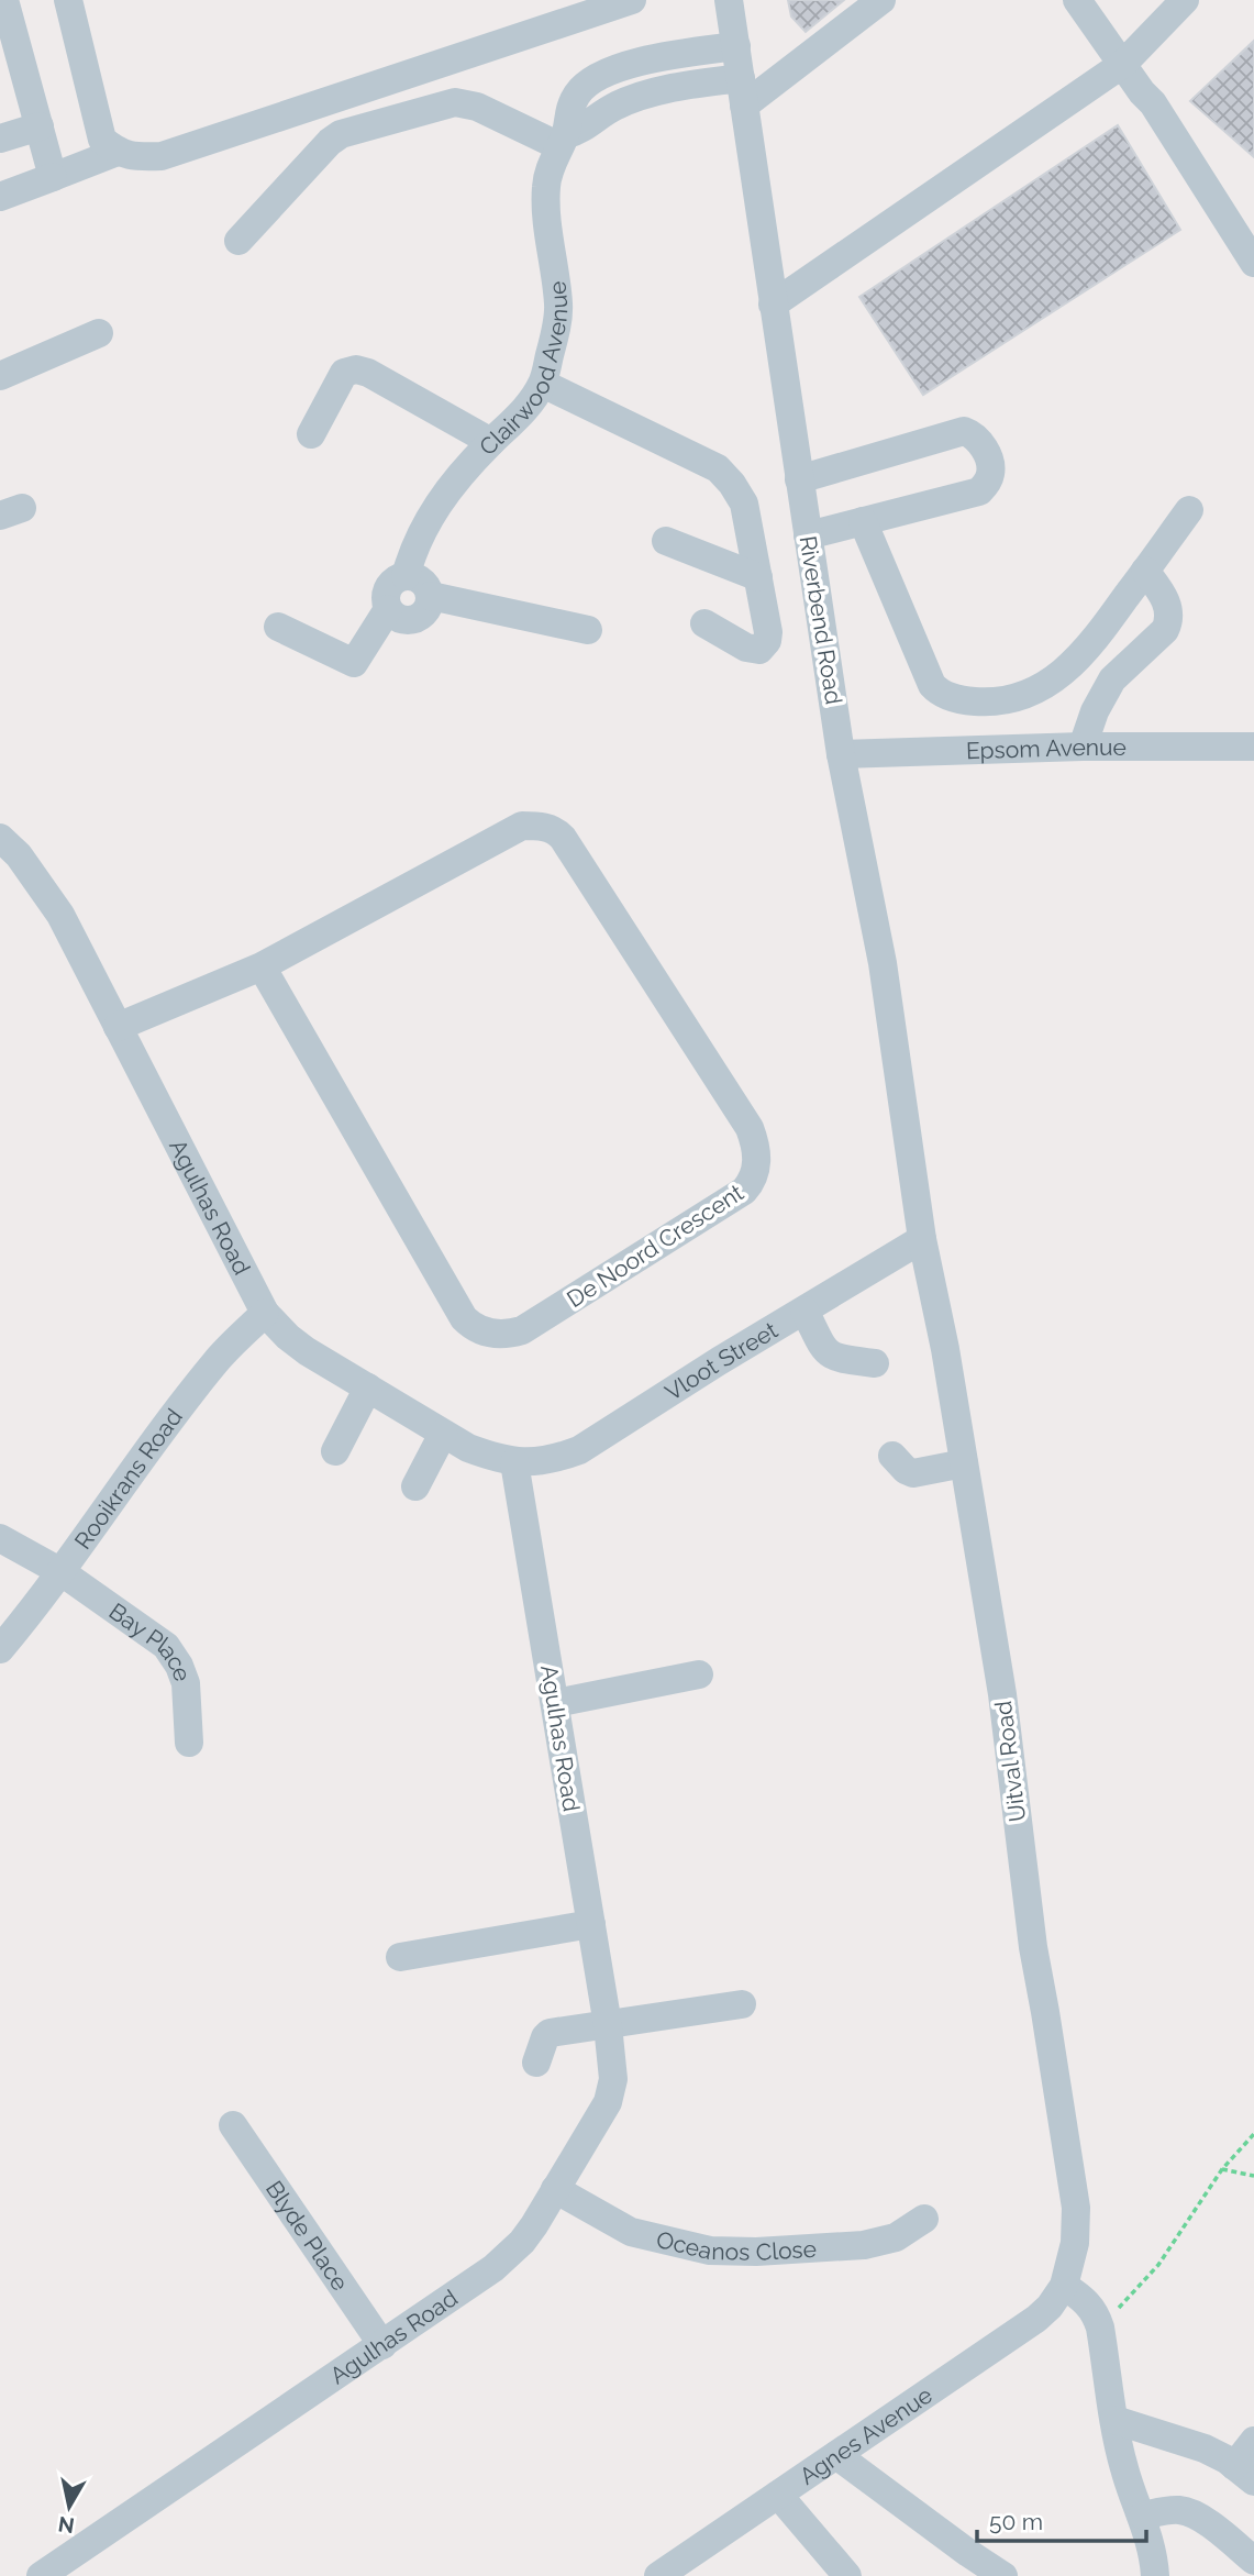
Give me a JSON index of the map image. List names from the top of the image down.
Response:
{
  "streets": {
    "street": [
      "Clairwood Avenue",
      "Riverbend Road",
      "Epsom Avenue",
      "Agulhas Road",
      "De Noord Crescent",
      "Vloot Street",
      "Rooikrans Road",
      "Bay Place",
      "Uitval Road",
      "Blyde Place",
      "Oceanos Close",
      "Agnes Avenue"
    ]
  },
  "crossings": [
    ["Clairwood Avenue", "Riverbend Road"],
    ["Riverbend Road", "Epsom Avenue"],
    ["Riverbend Road", "Vloot Street"],
    ["Riverbend Road", "Uitval Road"],
    ["Agulhas Road", "De Noord Crescent"],
    ["Agulhas Road", "Vloot Street"],
    ["Agulhas Road", "Rooikrans Road"],
    ["Agulhas Road", "Blyde Place"],
    ["Agulhas Road", "Oceanos Close"],
    ["Vloot Street", "Uitval Road"],
    ["Rooikrans Road", "Bay Place"],
    ["Uitval Road", "Agnes Avenue"]
  ],
  "scale_bar": "50 m",
  "north": "bottom"
}
